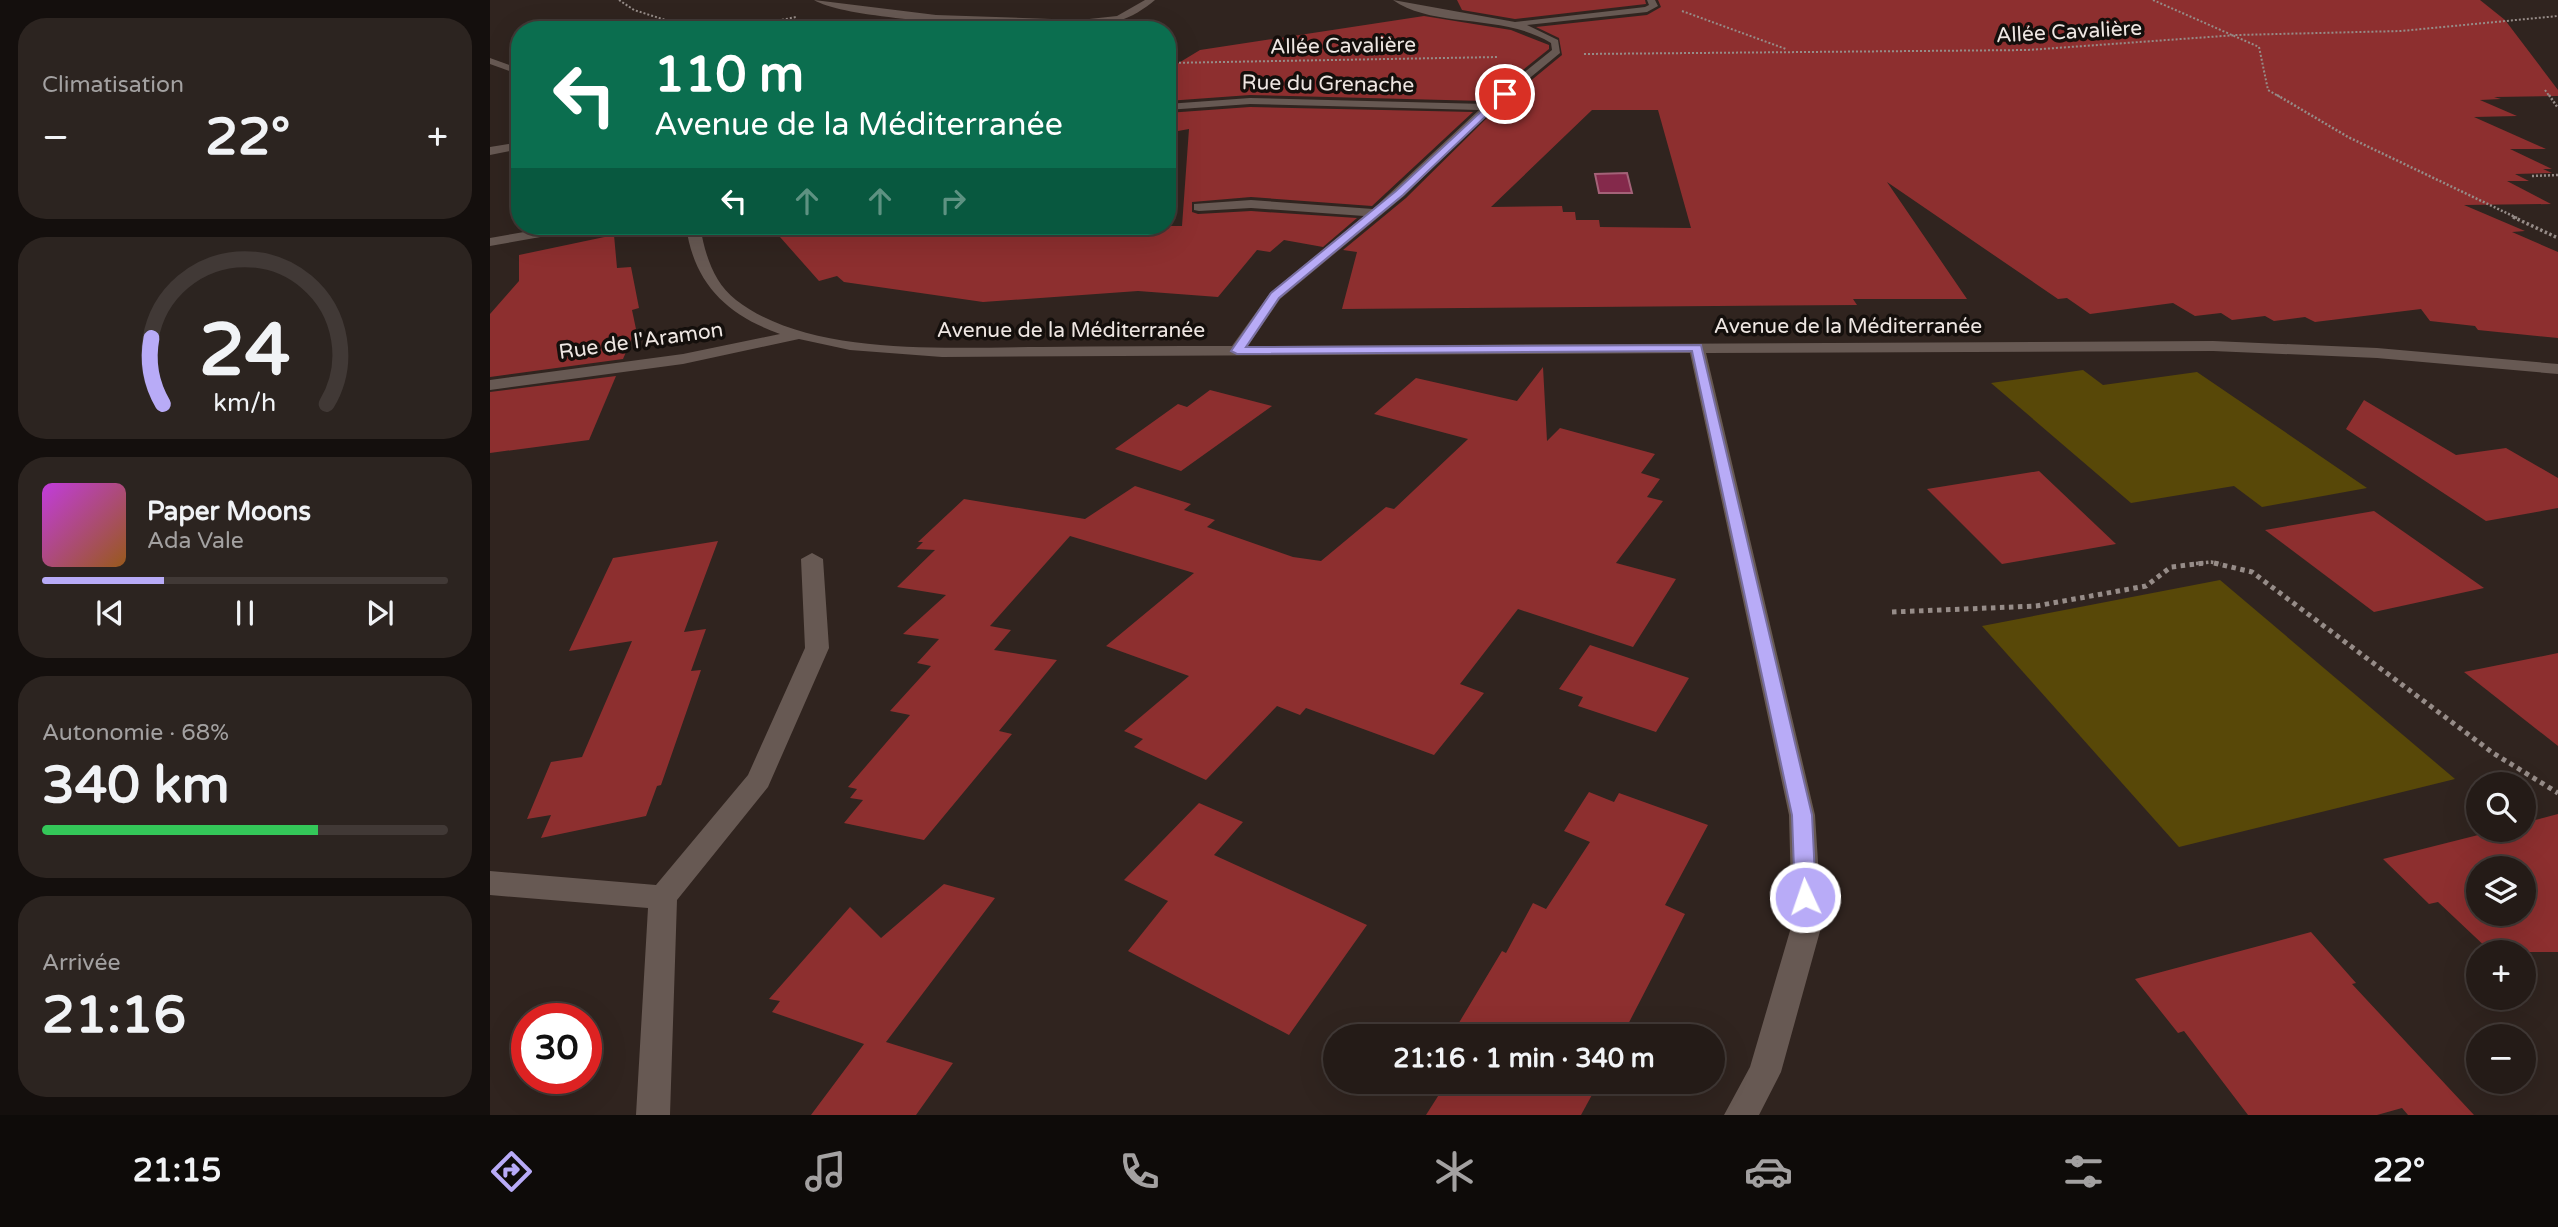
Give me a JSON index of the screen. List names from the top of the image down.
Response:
{
  "streets": {
    "street": ["Rue du Grenache", "Avenue de la Méditerranée", "Rue de l'Aramon"],
    "path": ["Allée Cavalière"]
  },
  "crossings": [
    ["Avenue de la Méditerranée", "Rue de l'Aramon"]
  ],
  "page": {
    "tile": [
      "Climatisation",
      ["Autonomie · 68%", "340 km"],
      ["Arrivée", "21:16"]
    ],
    "turn": ["110 m", "Avenue de la Méditerranée"],
    "heat": ["−", "22°", "+"],
    "song": ["Paper Moons", "Ada Vale"],
    "map_buttons": ["+", "−"],
    "limit": "30",
    "trip": "21:16 · 1 min · 340 m",
    "tabs": ["21:15", "22°"],
    "gauge": ["24", "km/h"]
  }
}
